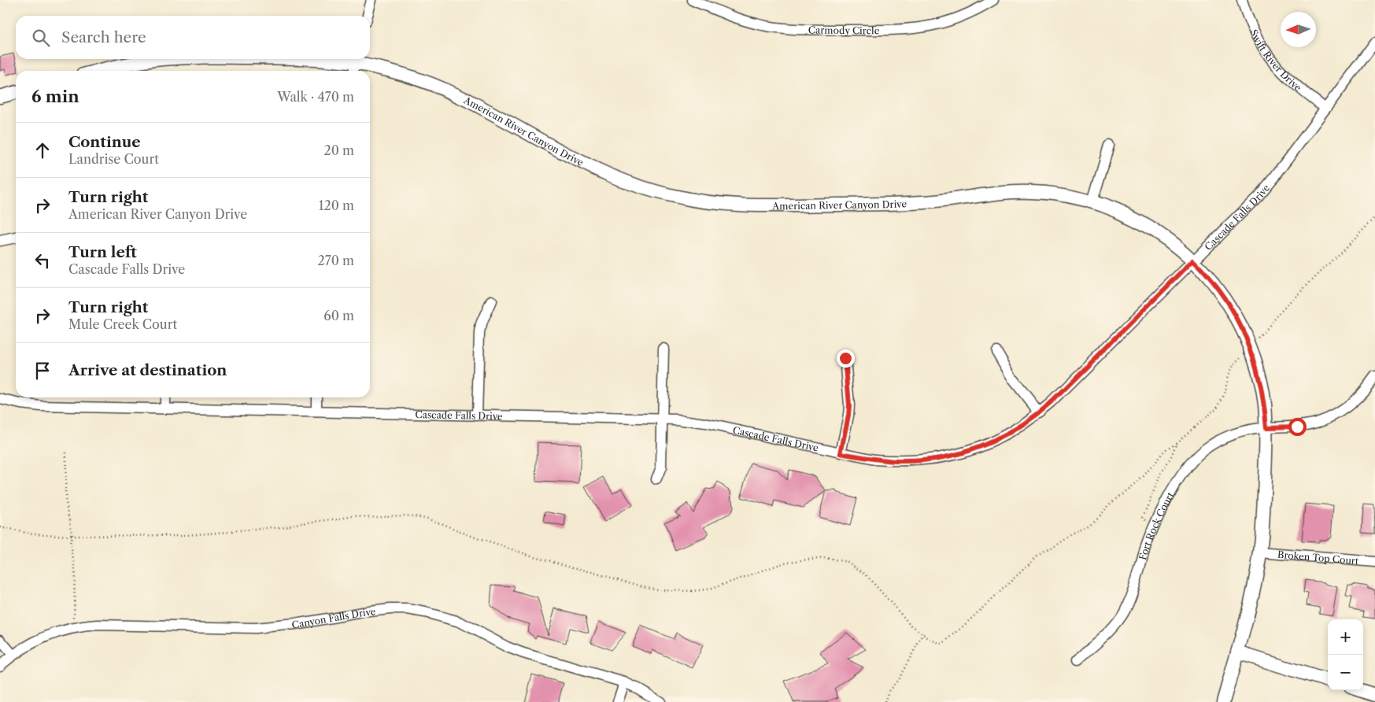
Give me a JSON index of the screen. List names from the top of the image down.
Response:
{
  "streets": {
    "street": [
      "Carmody Circle",
      "Swift River Drive",
      "American River Canyon Drive",
      "Cascade Falls Drive",
      "Fort Rock Court",
      "Broken Top Court",
      "Canyon Falls Drive"
    ]
  },
  "crossings": [
    ["Swift River Drive", "Cascade Falls Drive"],
    ["American River Canyon Drive", "Cascade Falls Drive"],
    ["American River Canyon Drive", "Fort Rock Court"],
    ["American River Canyon Drive", "Broken Top Court"]
  ],
  "north": "left",
  "page": {
    "search": "Search here",
    "heading": ["6 min", "Walk · 470 m"],
    "list": [
      ["Continue", "Landrise Court", "20 m"],
      ["Turn right", "American River Canyon Drive", "120 m"],
      ["Turn left", "Cascade Falls Drive", "270 m"],
      ["Turn right", "Mule Creek Court", "60 m"],
      "Arrive at destination"
    ],
    "map_buttons": ["+", "−"]
  }
}
